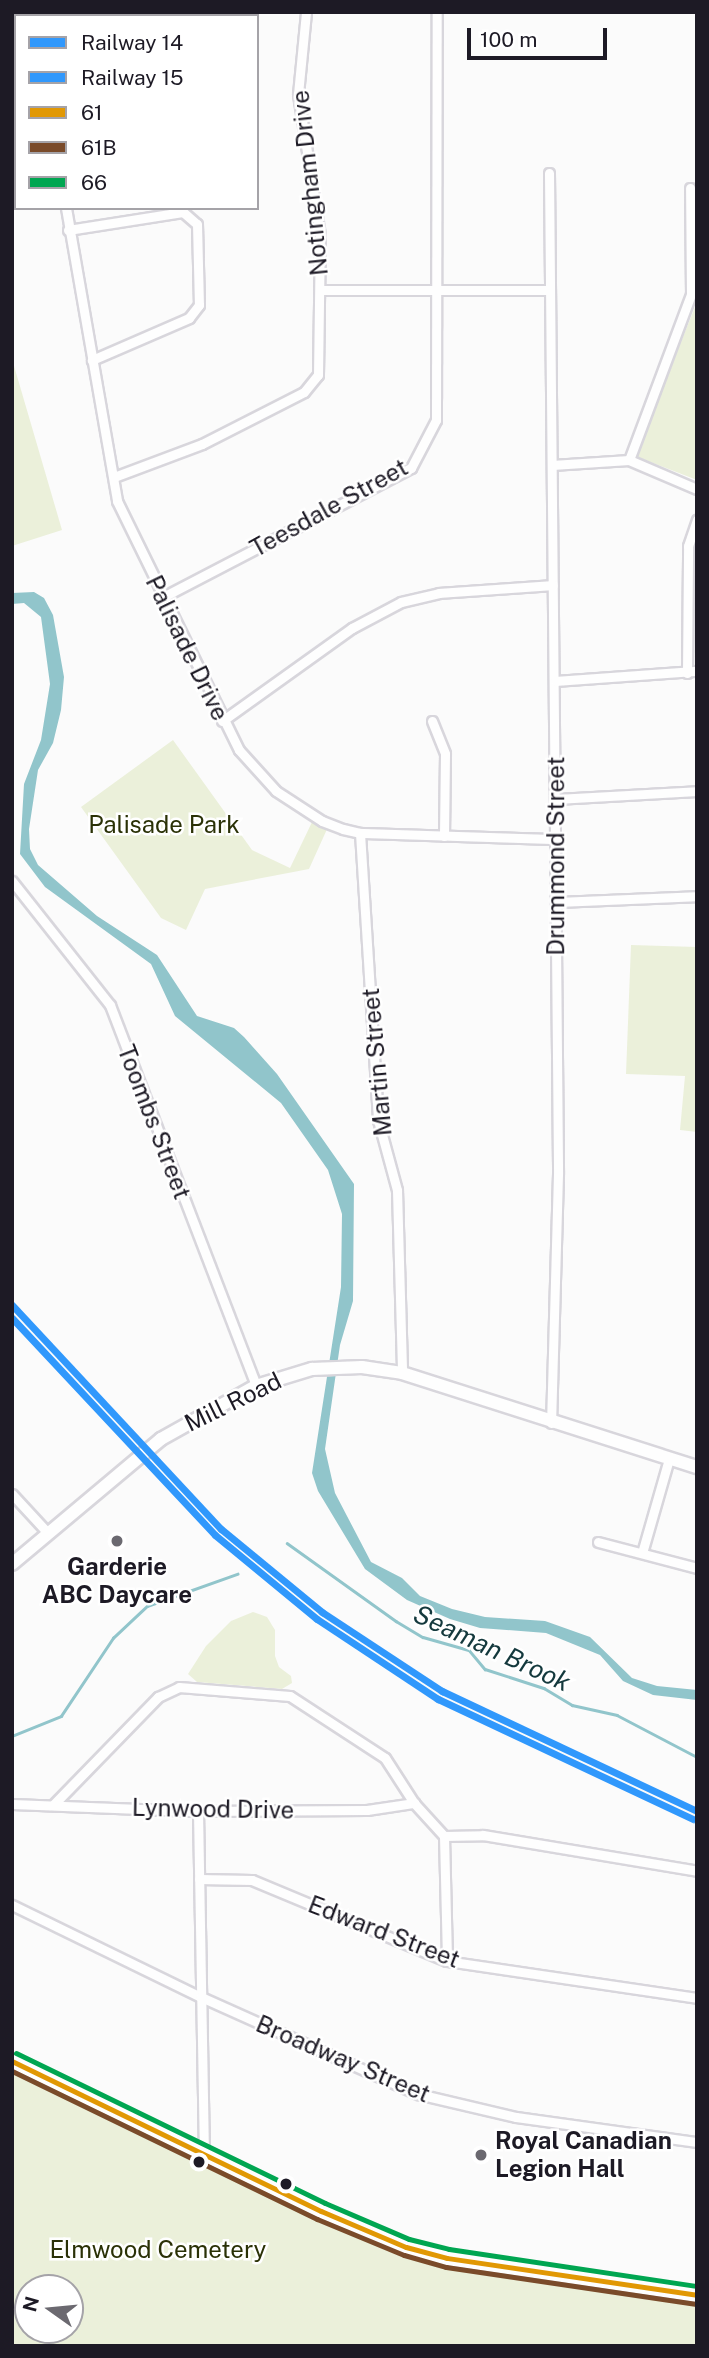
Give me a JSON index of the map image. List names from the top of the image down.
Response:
{
  "streets": {
    "street": [
      "Notingham Drive",
      "Teesdale Street",
      "Palisade Drive",
      "Drummond Street",
      "Martin Street",
      "Toombs Street",
      "Mill Road",
      "Lynwood Drive",
      "Edward Street",
      "Broadway Street"
    ]
  },
  "crossings": [
    ["Notingham Drive", "Palisade Drive"],
    ["Teesdale Street", "Palisade Drive"],
    ["Palisade Drive", "Drummond Street"],
    ["Palisade Drive", "Martin Street"],
    ["Drummond Street", "Mill Road"],
    ["Martin Street", "Mill Road"],
    ["Toombs Street", "Mill Road"]
  ],
  "water": ["Seaman Brook"],
  "parks": ["Palisade Park", "Elmwood Cemetery"],
  "places": ["Garderie ABC Daycare", "Royal Canadian Legion Hall"],
  "lines": [
    "rail line 14",
    "rail line 15",
    "transit line 66",
    "transit line 61",
    "transit line 61B"
  ],
  "legend": [
    "Railway 14",
    "Railway 15",
    "61",
    "61B",
    "66"
  ],
  "scale_bar": "100 m",
  "north": "left"
}
